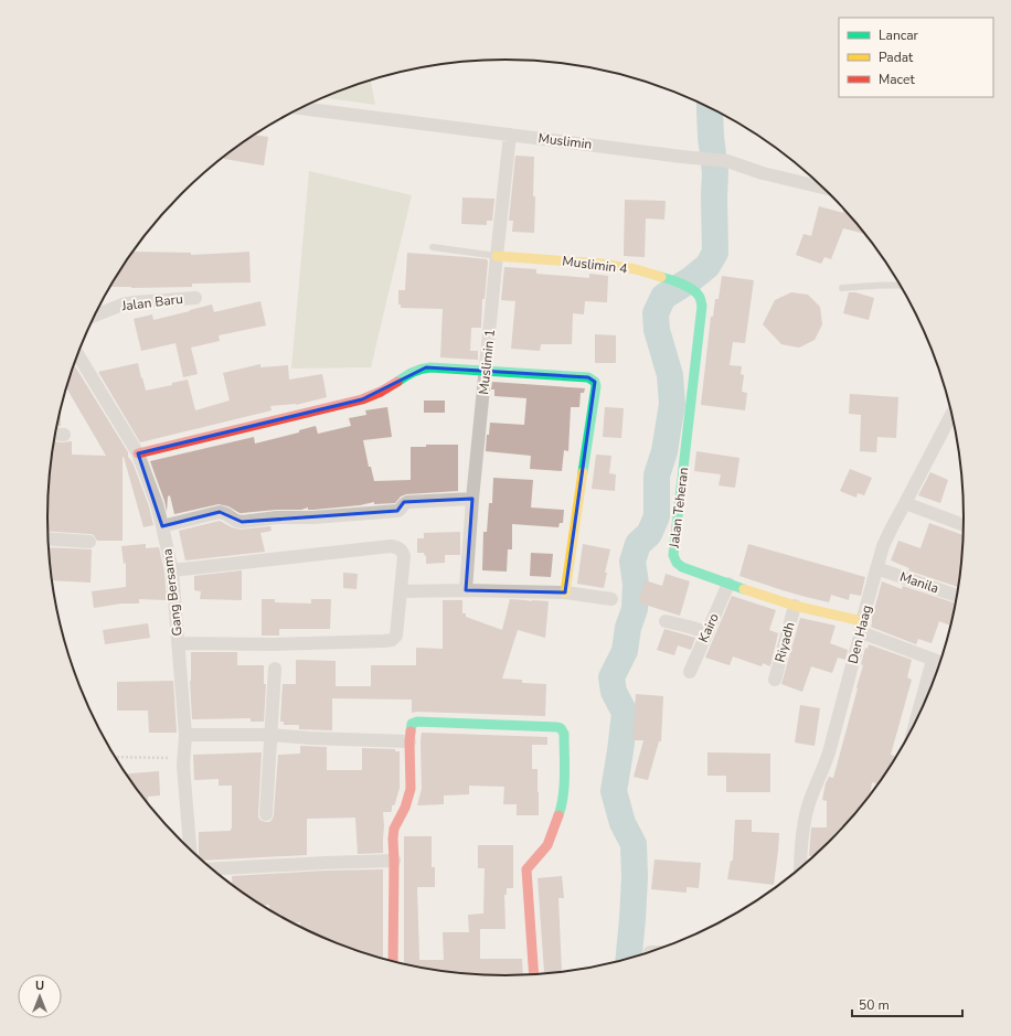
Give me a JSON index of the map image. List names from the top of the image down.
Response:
{
  "streets": {
    "street": [
      "Muslimin",
      "Muslimin 4",
      "Jalan Baru",
      "Muslimin 1",
      "Jalan Teheran",
      "Manila",
      "Gang Bersama",
      "Kairo",
      "Den Haag",
      "Riyadh"
    ]
  },
  "crossings": [
    ["Muslimin", "Muslimin 1"],
    ["Muslimin 4", "Muslimin 1"],
    ["Muslimin 4", "Jalan Teheran"],
    ["Jalan Teheran", "Kairo"],
    ["Jalan Teheran", "Den Haag"],
    ["Jalan Teheran", "Riyadh"],
    ["Manila", "Den Haag"]
  ],
  "legend": ["Lancar", "Padat", "Macet"],
  "scale_bar": "50 m",
  "north": "top"
}
